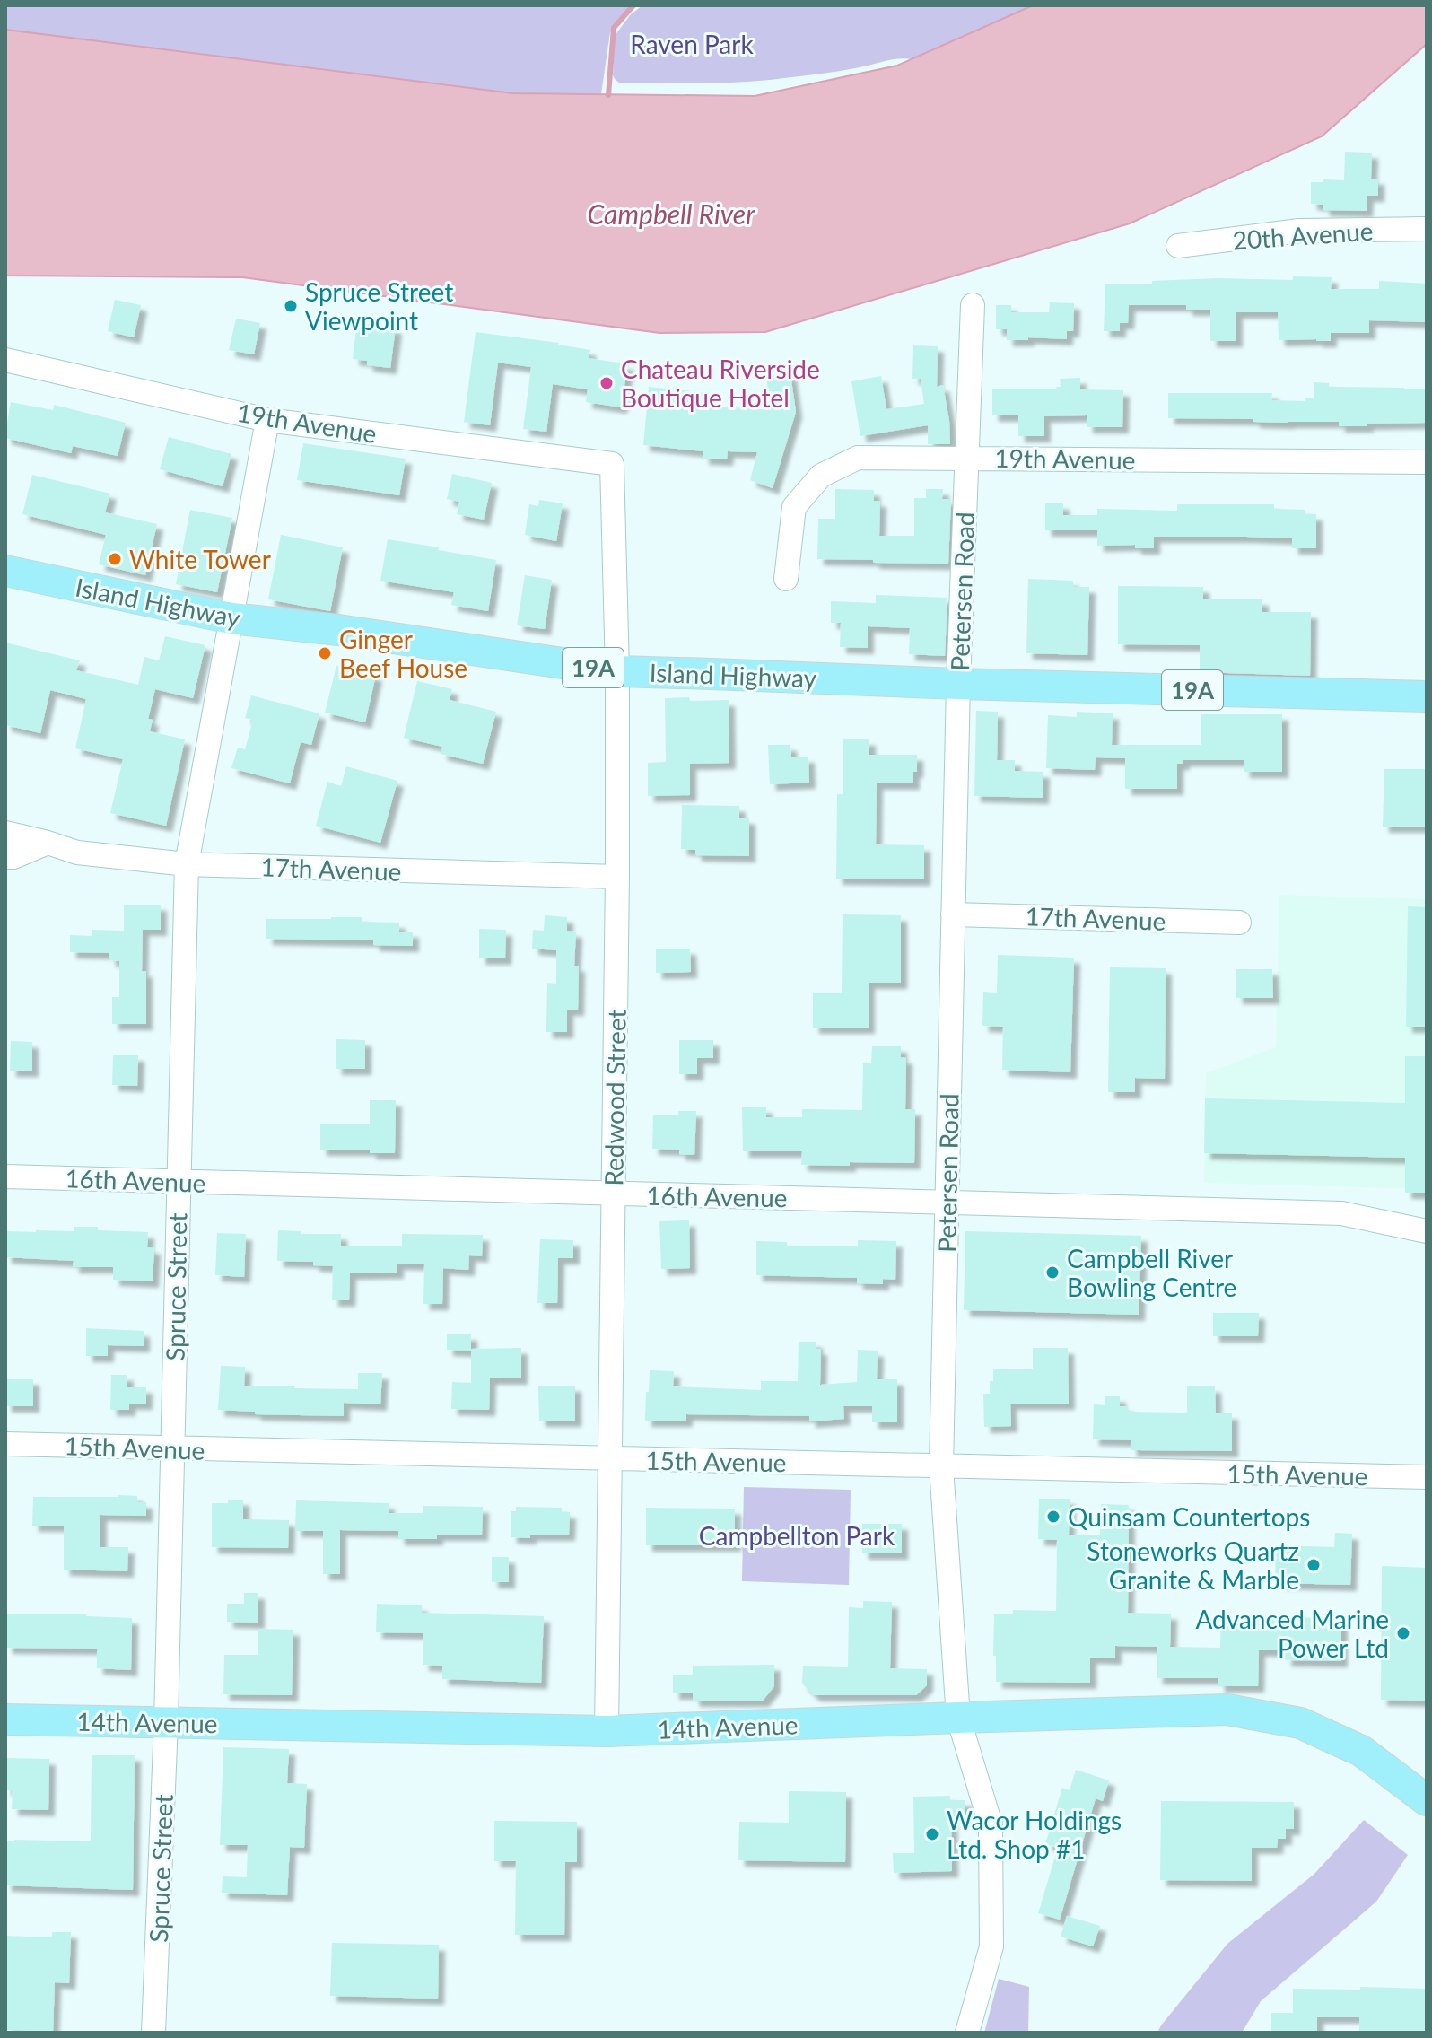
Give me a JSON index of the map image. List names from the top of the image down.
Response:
{
  "streets": {
    "main road": ["Island Highway", "19A", "14th Avenue"],
    "street": [
      "20th Avenue",
      "19th Avenue",
      "Petersen Road",
      "17th Avenue",
      "Redwood Street",
      "16th Avenue",
      "Spruce Street",
      "15th Avenue"
    ]
  },
  "crossings": [
    ["19th Avenue", "Petersen Road"],
    ["19th Avenue", "Redwood Street"],
    ["19th Avenue", "Spruce Street"],
    ["Petersen Road", "Island Highway"],
    ["Petersen Road", "17th Avenue"],
    ["Petersen Road", "16th Avenue"],
    ["Petersen Road", "15th Avenue"],
    ["Petersen Road", "14th Avenue"],
    ["Island Highway", "Redwood Street"],
    ["Island Highway", "Spruce Street"],
    ["17th Avenue", "Redwood Street"],
    ["17th Avenue", "Spruce Street"],
    ["Redwood Street", "16th Avenue"],
    ["Redwood Street", "15th Avenue"],
    ["Redwood Street", "14th Avenue"],
    ["16th Avenue", "Spruce Street"],
    ["Spruce Street", "15th Avenue"],
    ["Spruce Street", "14th Avenue"]
  ],
  "water": ["Campbell River"],
  "parks": ["Raven Park", "Campbellton Park"],
  "places": [
    "Spruce Street Viewpoint",
    "Chateau Riverside Boutique Hotel",
    "White Tower",
    "Ginger Beef House",
    "Campbell River Bowling Centre",
    "Quinsam Countertops",
    "Stoneworks Quartz Granite & Marble",
    "Advanced Marine Power Ltd",
    "Wacor Holdings Ltd. Shop #1"
  ]
}
